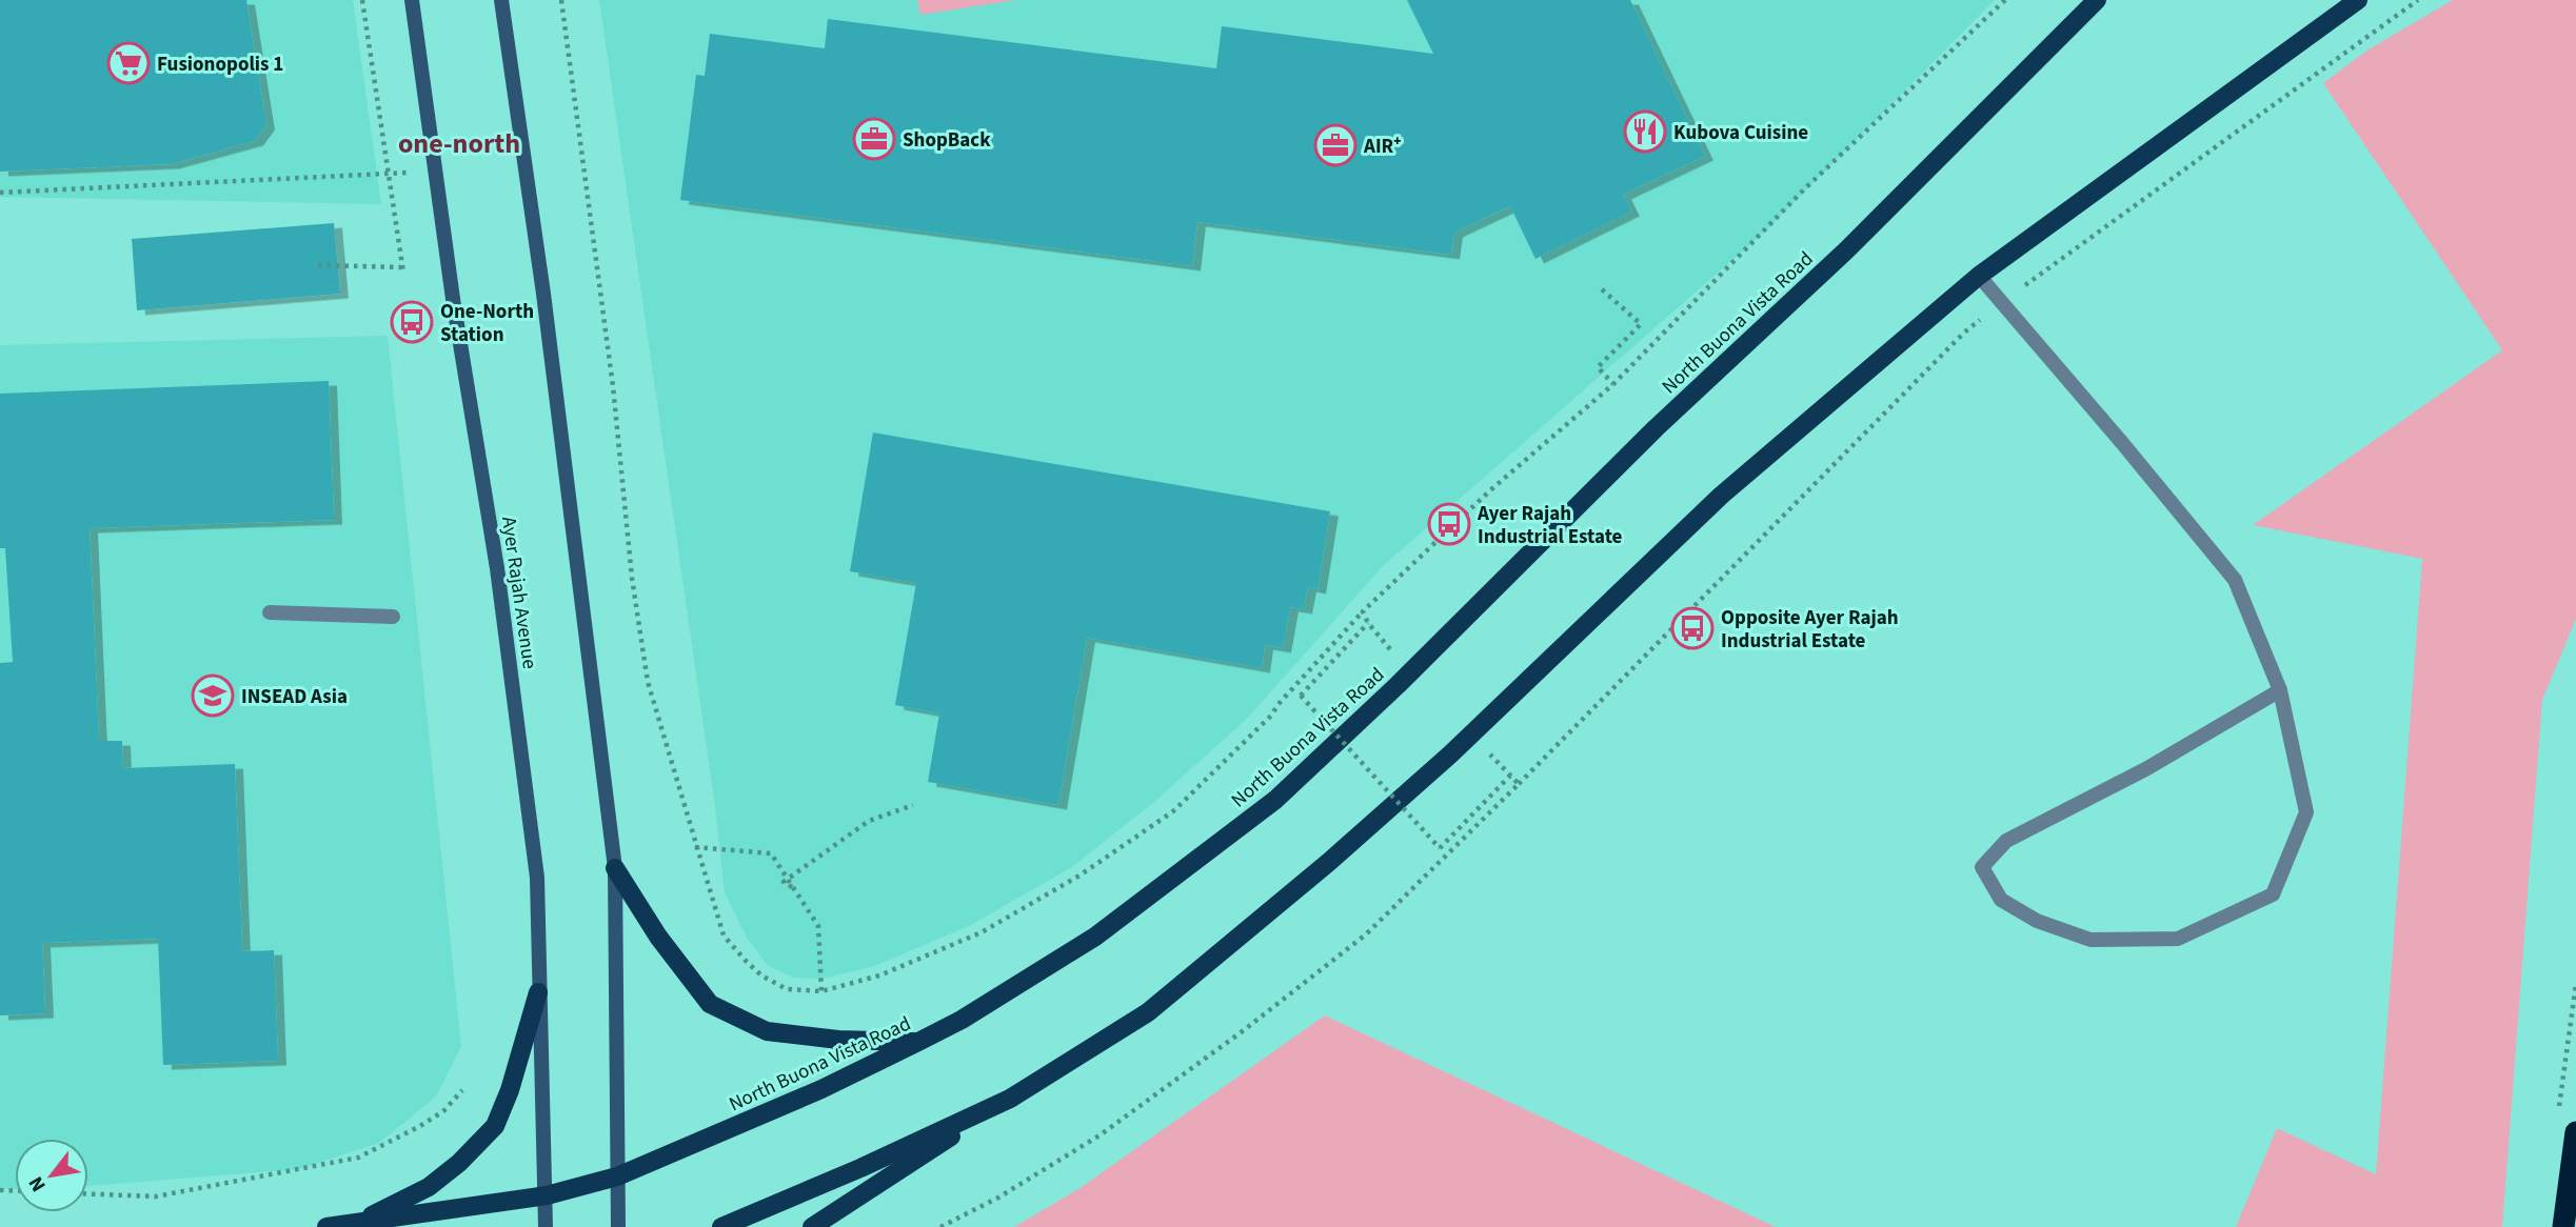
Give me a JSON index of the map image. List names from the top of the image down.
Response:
{
  "streets": {
    "main road": ["North Buona Vista Road"],
    "street": ["Ayer Rajah Avenue"]
  },
  "crossings": [
    ["North Buona Vista Road", "Ayer Rajah Avenue"]
  ],
  "districts": ["one-north"],
  "places": {
    "supermarket": ["Fusionopolis 1"],
    "restaurant": ["Kubova Cuisine"],
    "office": ["ShopBack", "AIR⁺"],
    "bus stop": ["One-North Station", "Ayer Rajah Industrial Estate", "Opposite Ayer Rajah Industrial Estate"],
    "school or university": ["INSEAD Asia"]
  },
  "north": "bottom left"
}
